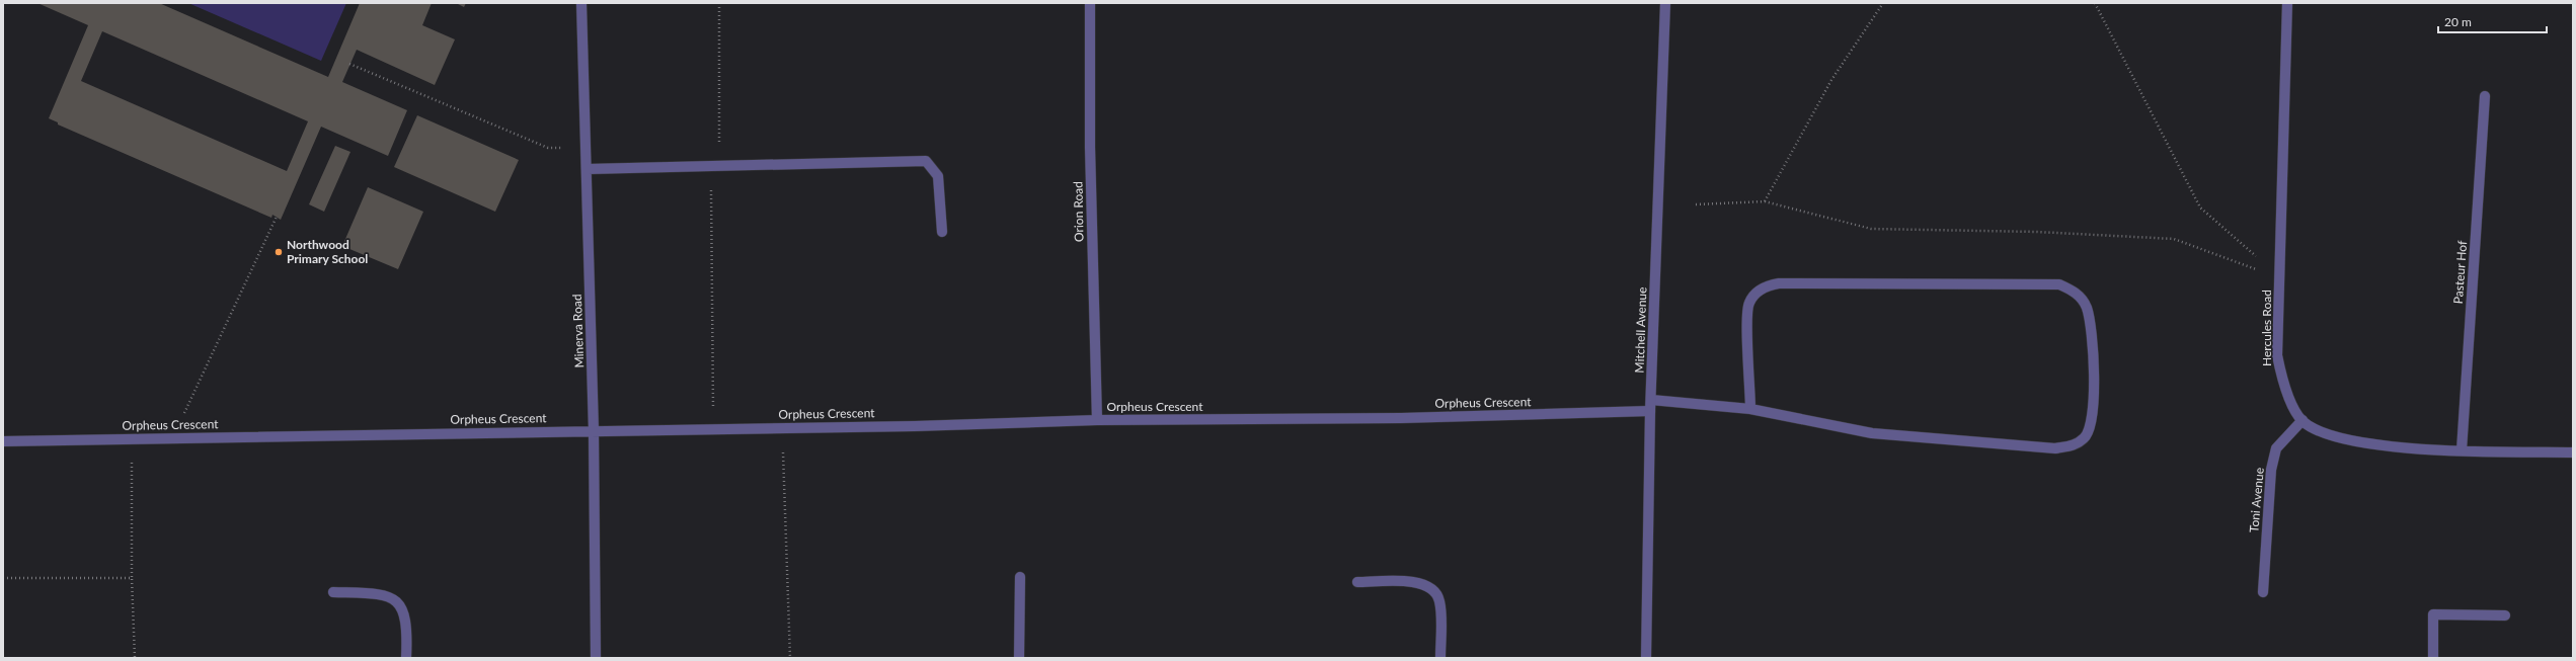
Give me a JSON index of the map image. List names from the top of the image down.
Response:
{
  "streets": {
    "street": [
      "Orion Road",
      "Pasteur Hof",
      "Hercules Road",
      "Mitchell Avenue",
      "Minerva Road",
      "Orpheus Crescent",
      "Toni Avenue"
    ]
  },
  "crossings": [
    ["Orion Road", "Orpheus Crescent"],
    ["Pasteur Hof", "Hercules Road"],
    ["Hercules Road", "Toni Avenue"],
    ["Mitchell Avenue", "Orpheus Crescent"],
    ["Minerva Road", "Orpheus Crescent"]
  ],
  "places": ["Northwood Primary School"],
  "scale_bar": "20 m"
}
